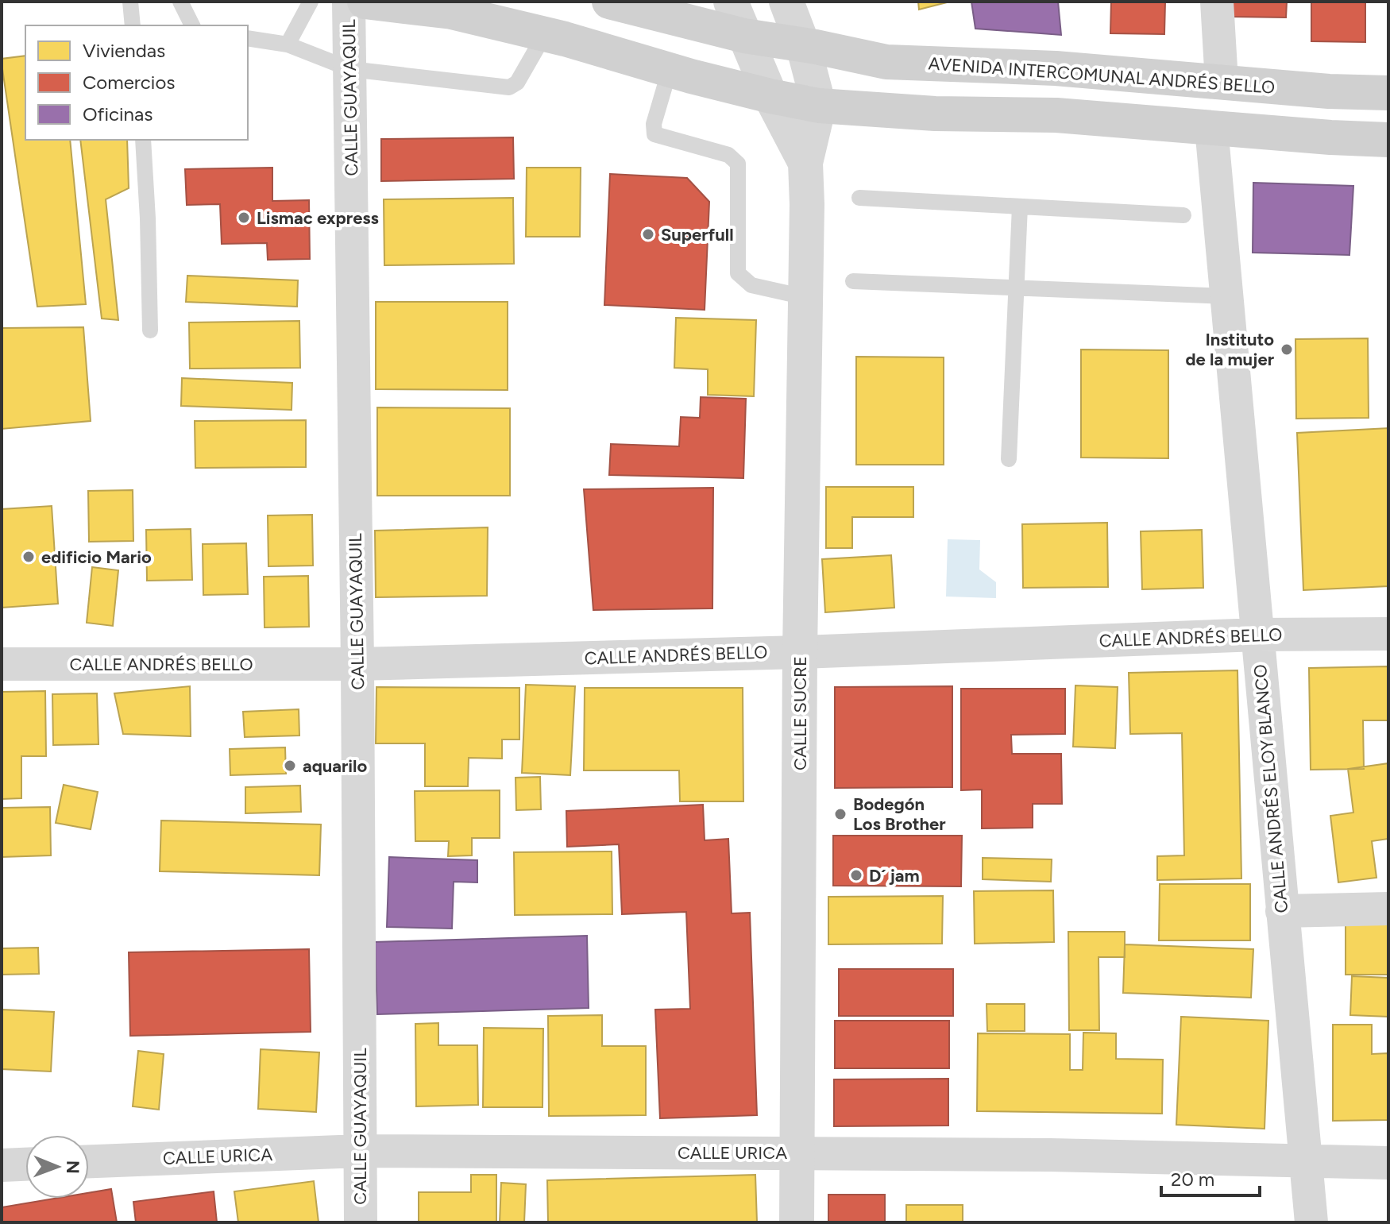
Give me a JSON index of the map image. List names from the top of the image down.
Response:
{
  "streets": {
    "main road": ["AVENIDA INTERCOMUNAL ANDRÉS BELLO"],
    "street": [
      "CALLE GUAYAQUIL",
      "CALLE ANDRÉS BELLO",
      "CALLE SUCRE",
      "CALLE ANDRÉS ELOY BLANCO",
      "CALLE URICA"
    ]
  },
  "crossings": [
    ["CALLE GUAYAQUIL", "CALLE ANDRÉS BELLO"],
    ["CALLE GUAYAQUIL", "CALLE URICA"],
    ["CALLE ANDRÉS BELLO", "CALLE SUCRE"],
    ["CALLE ANDRÉS BELLO", "CALLE ANDRÉS ELOY BLANCO"],
    ["CALLE SUCRE", "CALLE URICA"],
    ["CALLE ANDRÉS ELOY BLANCO", "CALLE URICA"]
  ],
  "places": [
    "Lismac express",
    "Superfull",
    "Instituto de la mujer",
    "edificio Mario",
    "aquarilo",
    "Bodegón Los Brother",
    "D´ jam"
  ],
  "legend": ["Viviendas", "Comercios", "Oficinas"],
  "scale_bar": "20 m",
  "north": "right"
}
